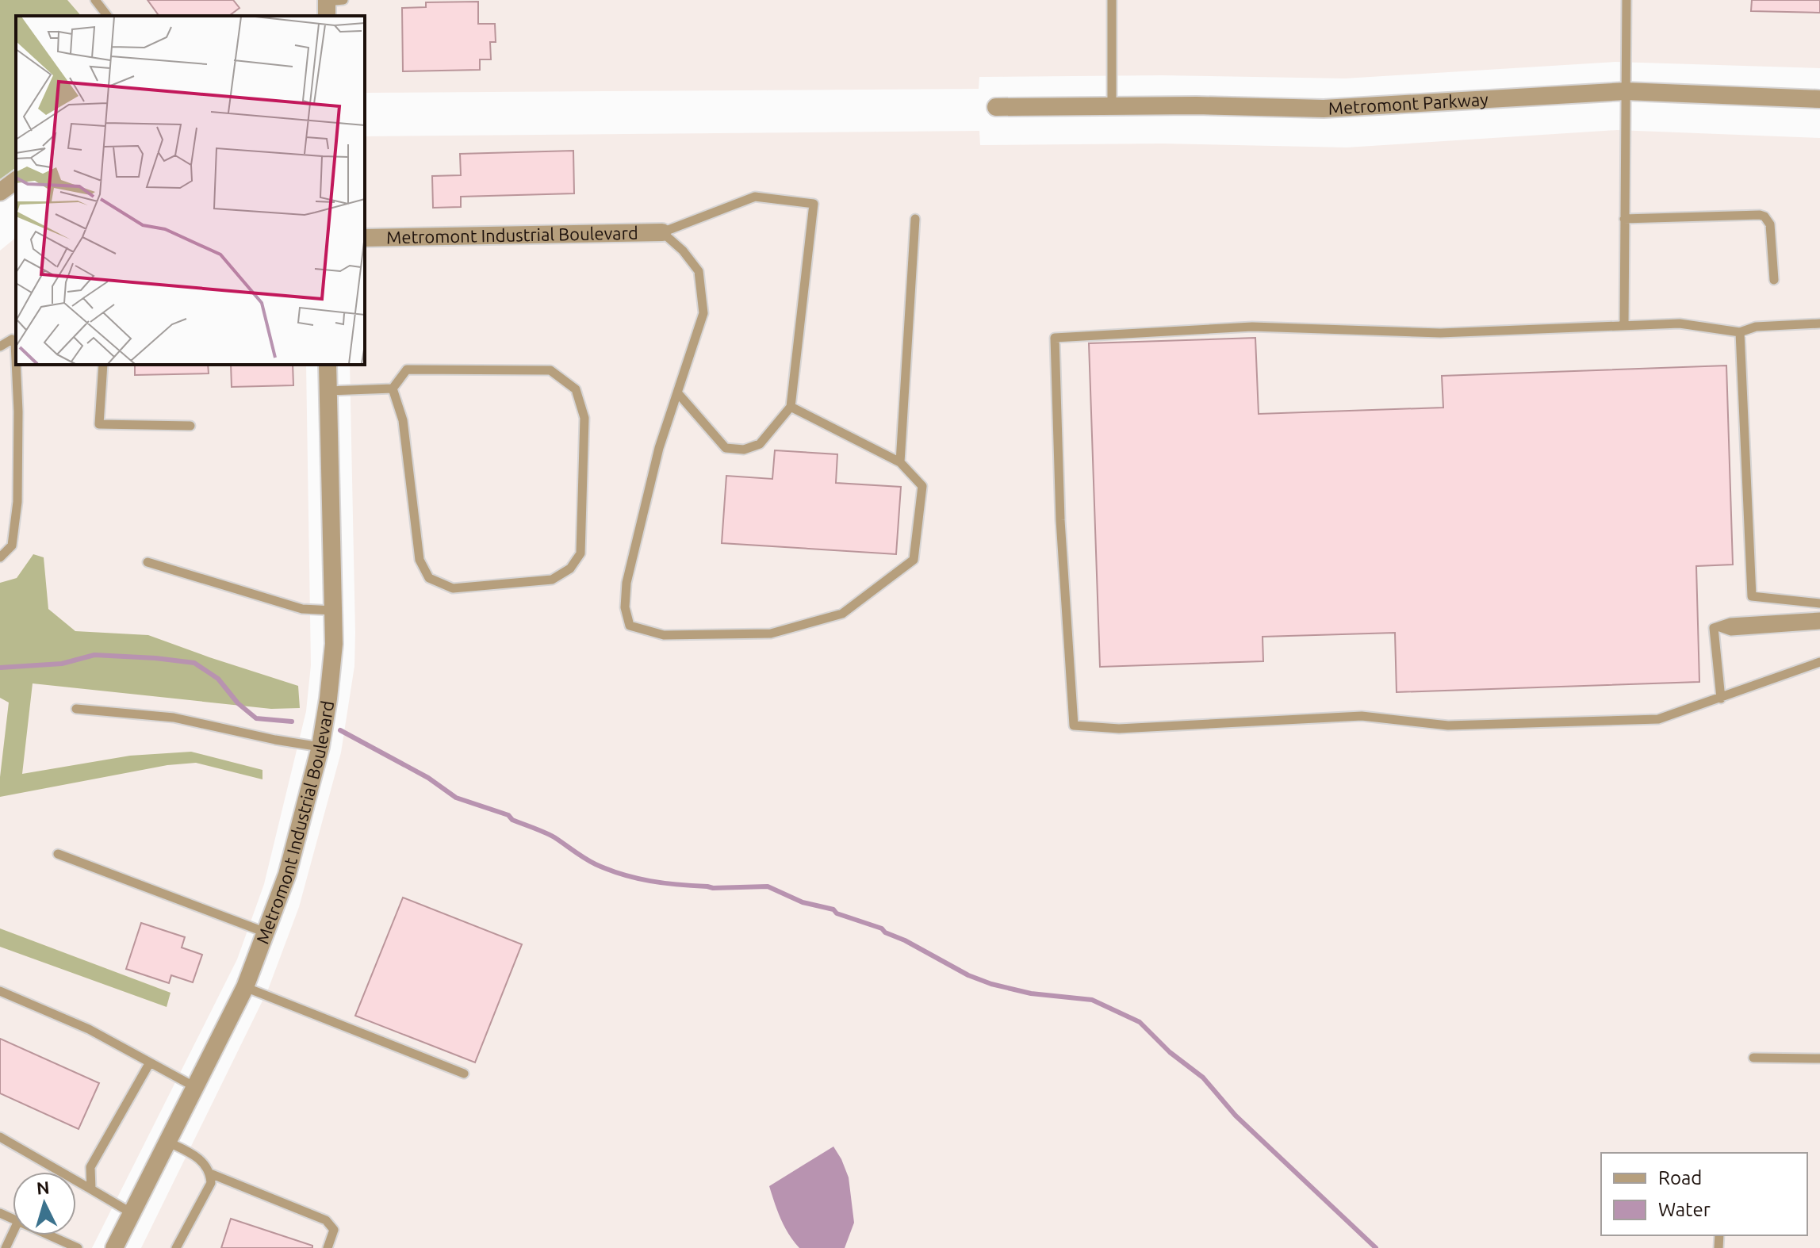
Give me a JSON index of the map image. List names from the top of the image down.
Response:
{
  "streets": {
    "street": ["Metromont Parkway", "Metromont Industrial Boulevard"]
  },
  "legend": ["Road", "Water"],
  "north": "top"
}
